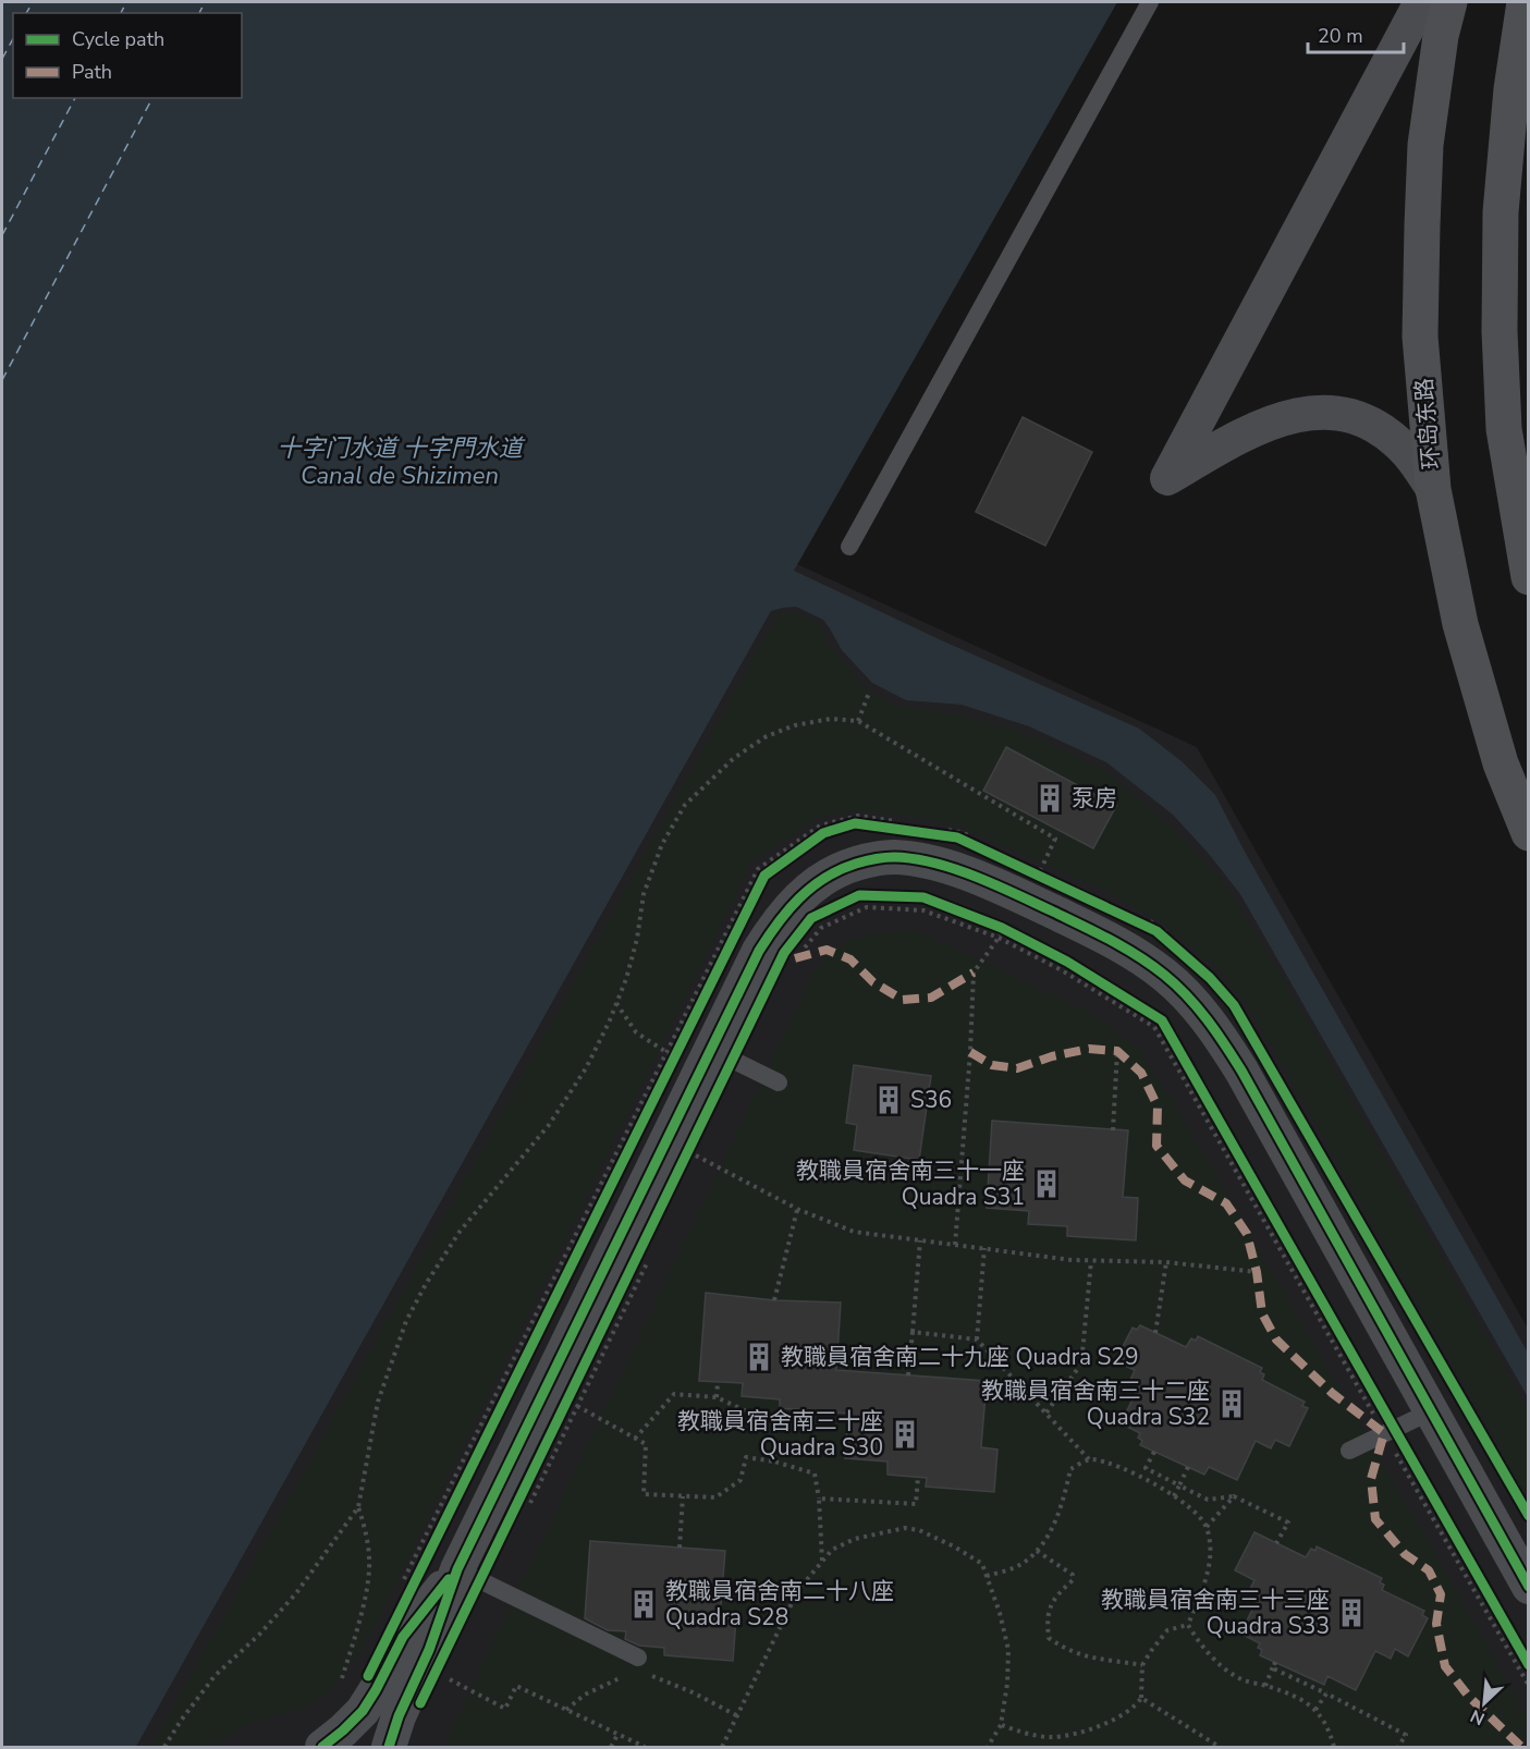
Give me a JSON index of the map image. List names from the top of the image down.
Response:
{
  "streets": {
    "main road": ["环岛东路"]
  },
  "water": ["十字门水道 十字門水道 Canal de Shizimen"],
  "places": {
    "building": [
      "泵房",
      "S36",
      "教職員宿舍南三十一座 Quadra S31",
      "教職員宿舍南二十九座 Quadra S29",
      "教職員宿舍南三十二座 Quadra S32",
      "教職員宿舍南三十座 Quadra S30",
      "教職員宿舍南二十八座 Quadra S28",
      "教職員宿舍南三十三座 Quadra S33"
    ]
  },
  "legend": ["Cycle path", "Path"],
  "scale_bar": "20 m",
  "north": "bottom left"
}
